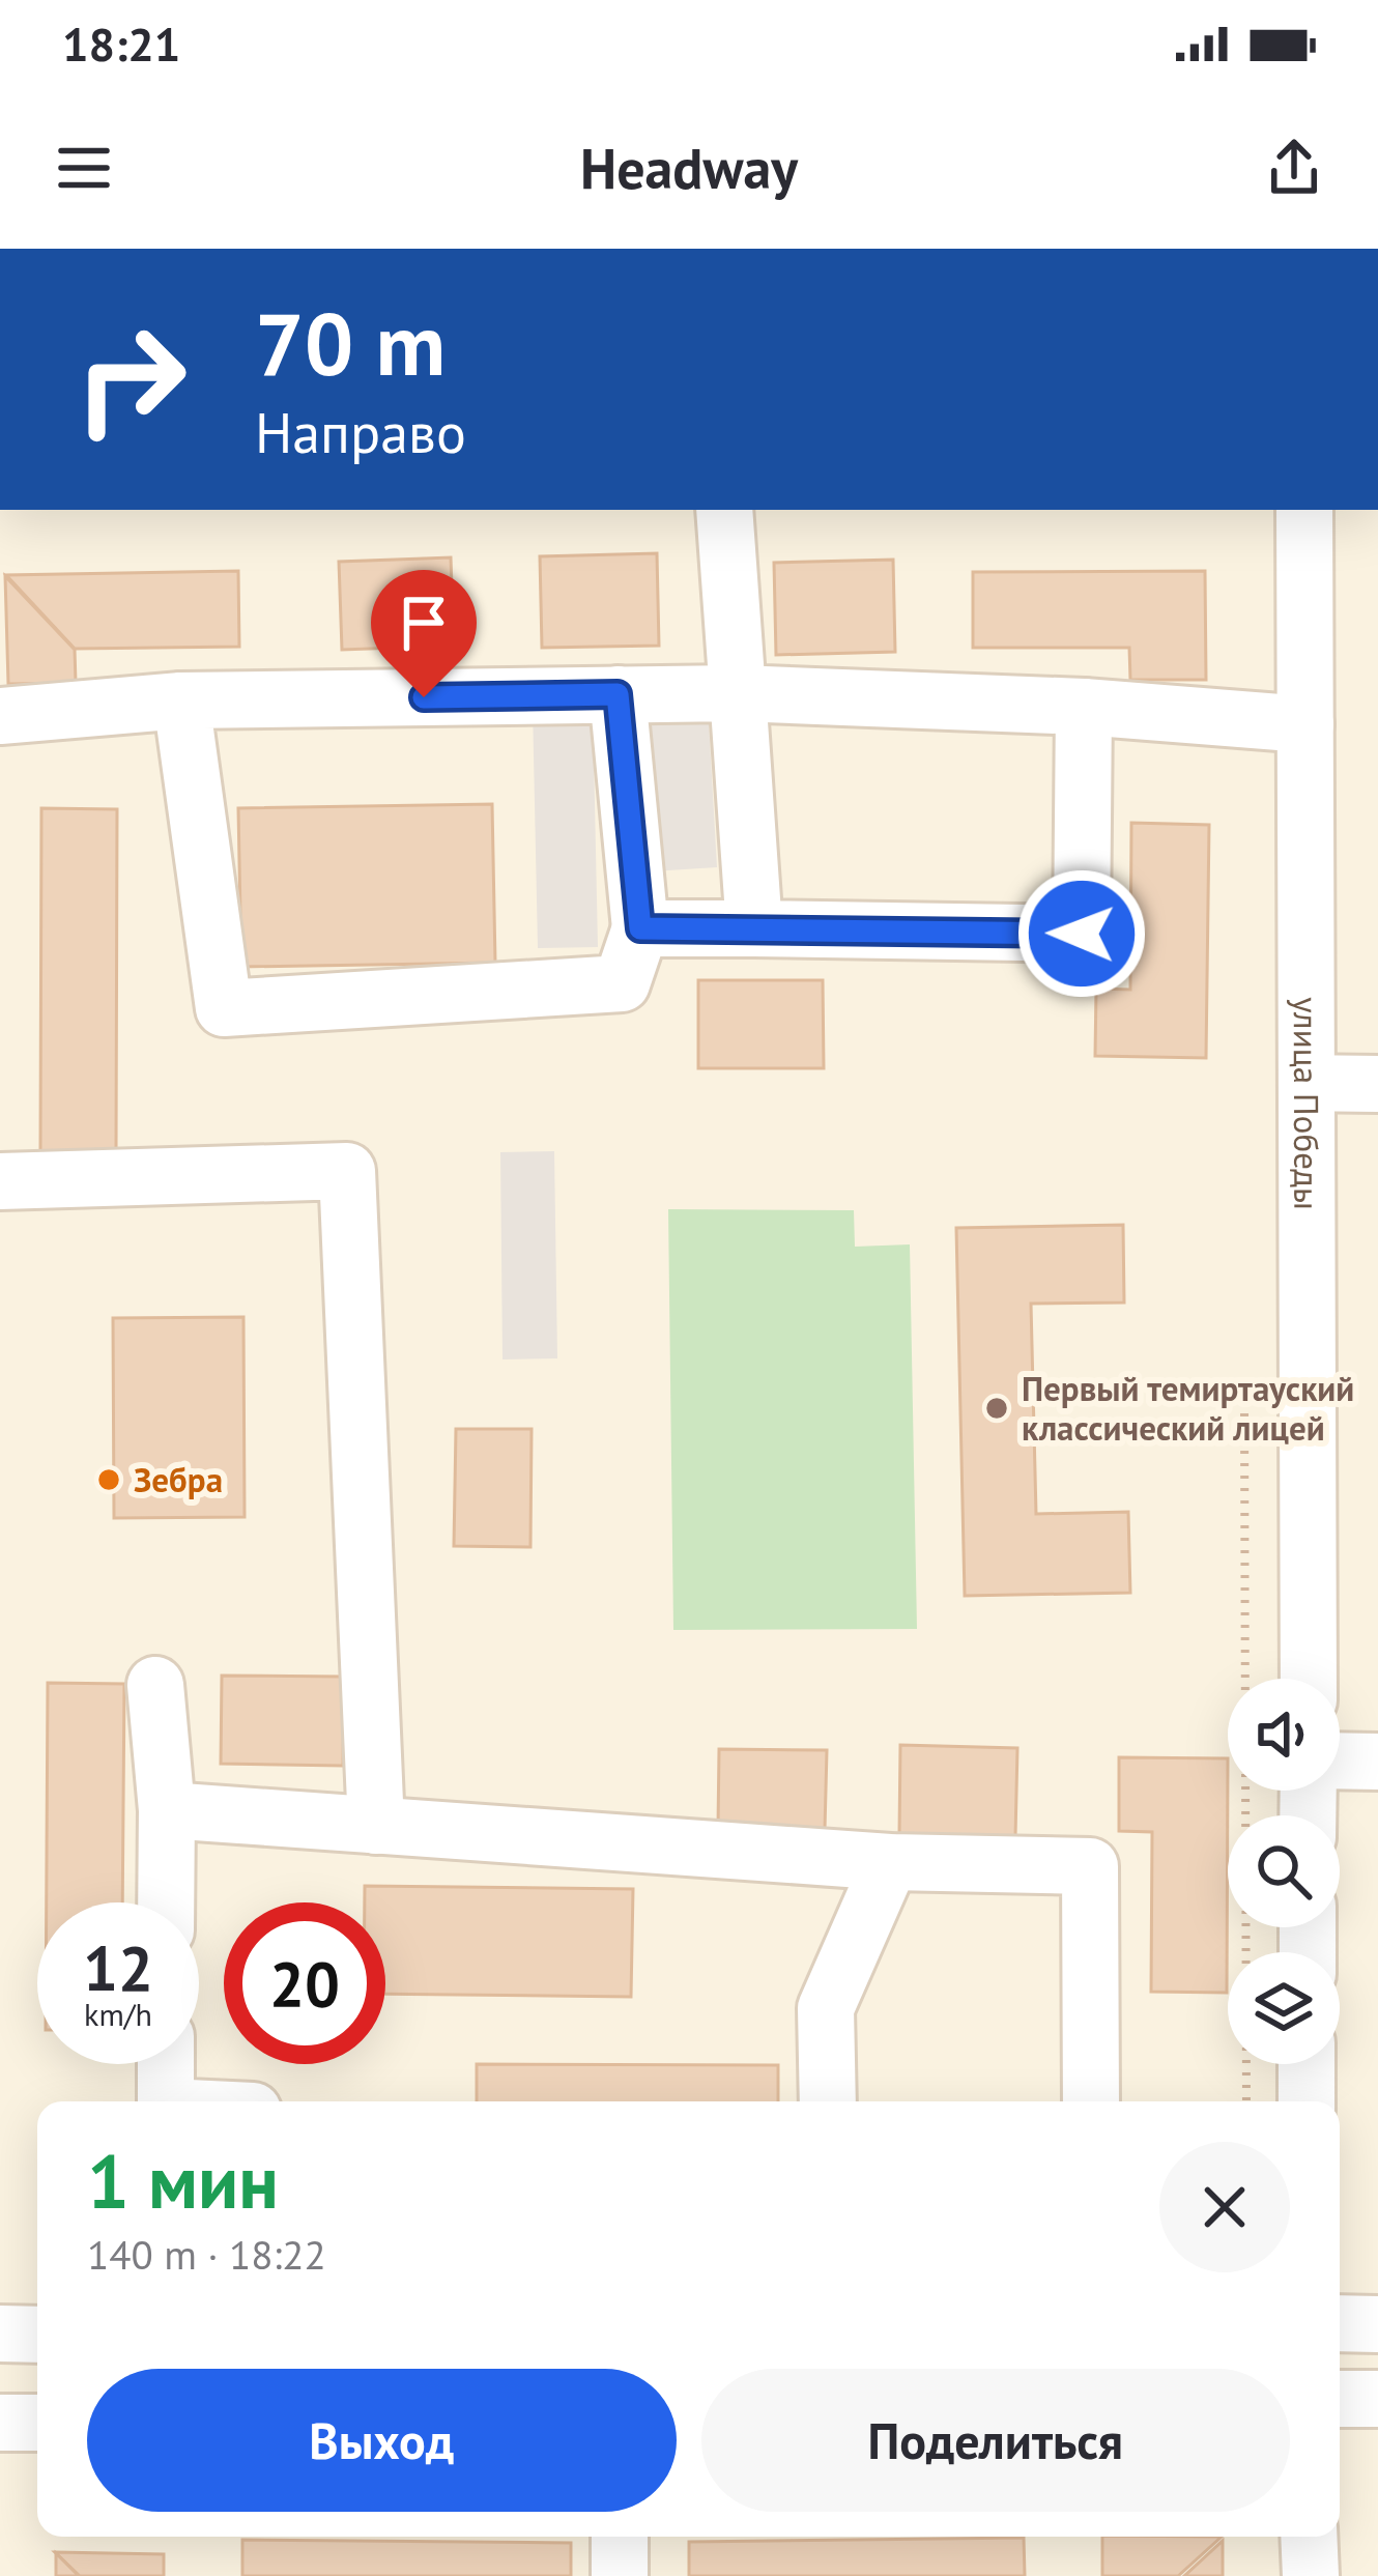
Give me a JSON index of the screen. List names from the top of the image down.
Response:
{
  "streets": {
    "street": ["улица Победы"]
  },
  "places": ["Первый темиртауский классический лицей", "Зебра"],
  "page": {
    "status": "18:21",
    "header": "Headway",
    "turn": ["70 m", "Направо"],
    "speed": "12 km/h",
    "limit": "20",
    "heading": ["1 мин", "140 m · 18:22"],
    "buttons": ["Выход", "Поделиться"]
  }
}
